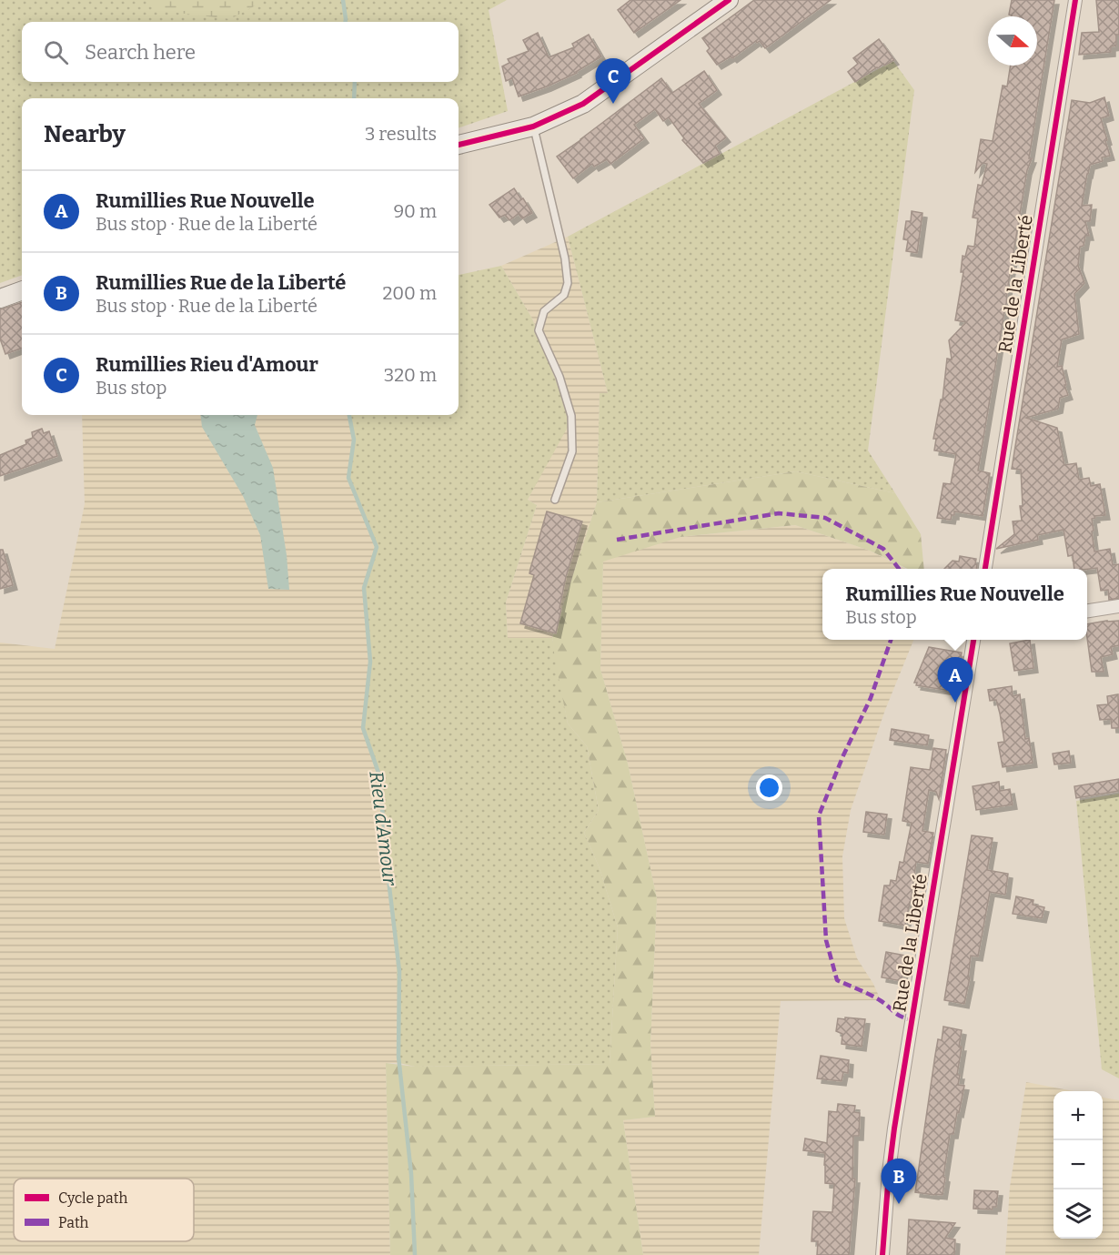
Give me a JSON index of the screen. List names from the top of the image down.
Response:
{
  "streets": {
    "street": ["Rue de la Liberté"]
  },
  "water": ["Rieu d'Amour"],
  "legend": ["Cycle path", "Path"],
  "north": "right",
  "page": {
    "search": "Search here",
    "pins": ["C", "A", "B"],
    "heading": ["Nearby", "3 results"],
    "list": [
      {
        "mark": "A",
        "name": "Rumillies Rue Nouvelle",
        "note": "Bus stop · Rue de la Liberté",
        "value": "90 m"
      },
      {
        "mark": "B",
        "name": "Rumillies Rue de la Liberté",
        "note": "Bus stop · Rue de la Liberté",
        "value": "200 m"
      },
      {
        "mark": "C",
        "name": "Rumillies Rieu d'Amour",
        "note": "Bus stop",
        "value": "320 m"
      }
    ],
    "popup": ["Rumillies Rue Nouvelle", "Bus stop"],
    "map_buttons": ["+", "−"]
  }
}
